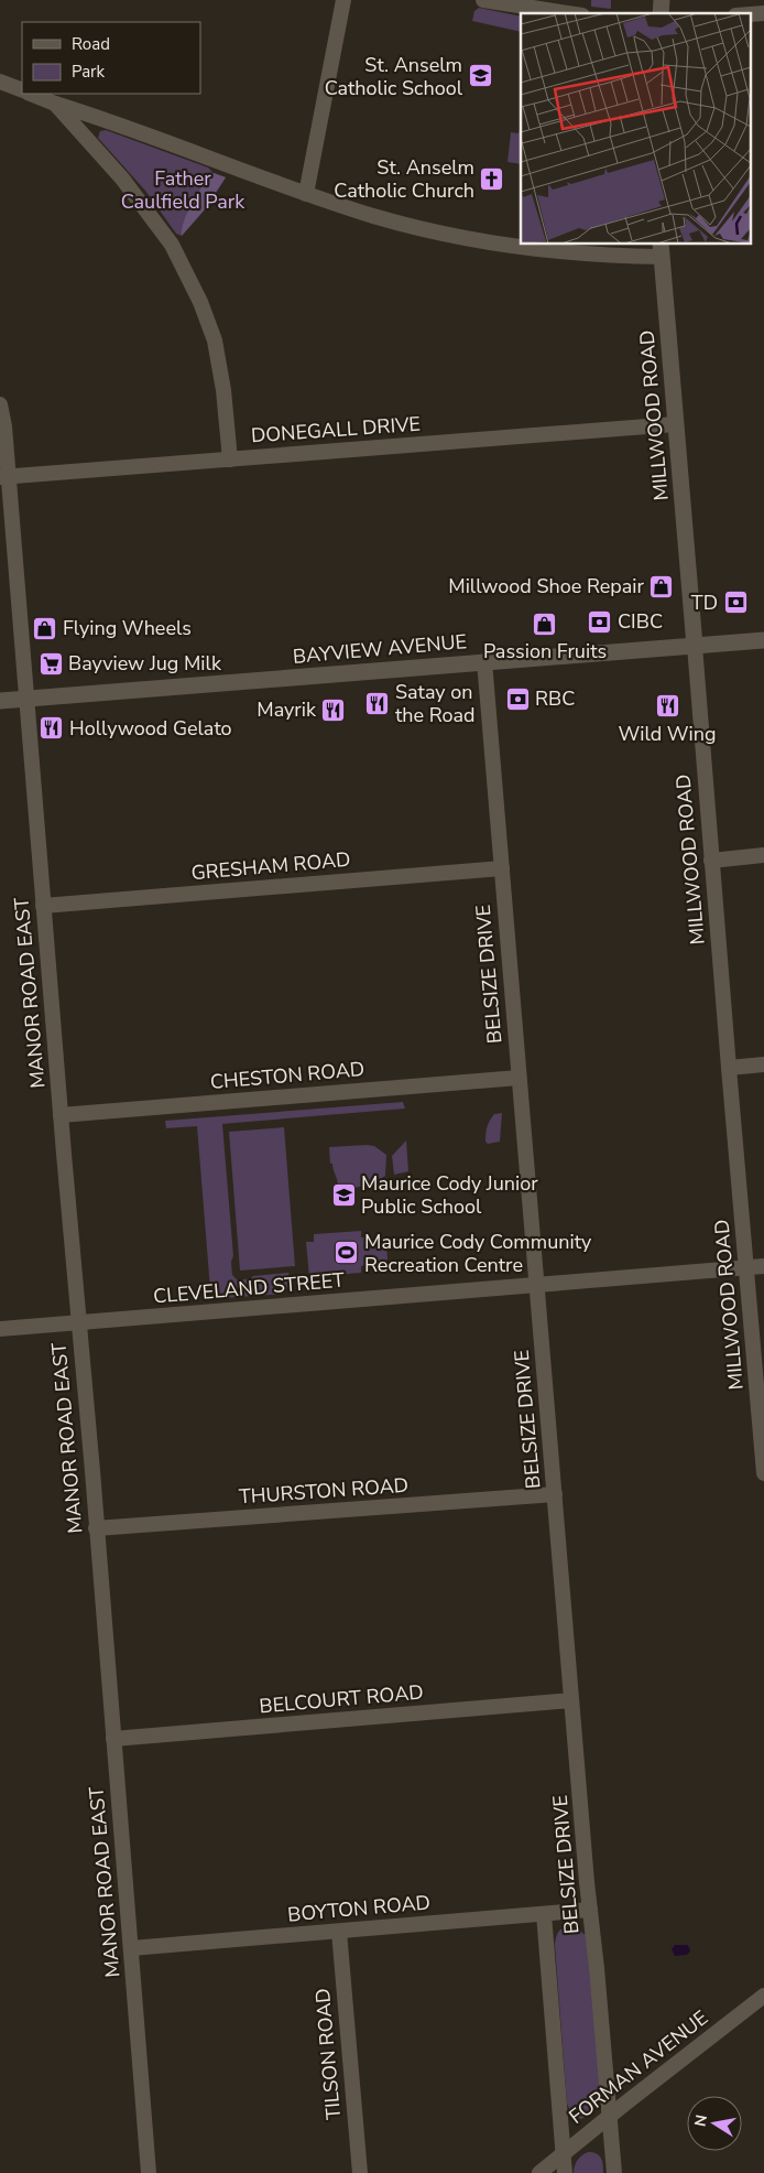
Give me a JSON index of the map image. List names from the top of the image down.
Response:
{
  "streets": {
    "main road": ["MILLWOOD ROAD", "BAYVIEW AVENUE"],
    "street": [
      "DONEGALL DRIVE",
      "GRESHAM ROAD",
      "BELSIZE DRIVE",
      "MANOR ROAD EAST",
      "CHESTON ROAD",
      "CLEVELAND STREET",
      "THURSTON ROAD",
      "BELCOURT ROAD",
      "BOYTON ROAD",
      "TILSON ROAD",
      "FORMAN AVENUE"
    ]
  },
  "crossings": [
    ["MILLWOOD ROAD", "DONEGALL DRIVE"],
    ["MILLWOOD ROAD", "BAYVIEW AVENUE"],
    ["MILLWOOD ROAD", "CLEVELAND STREET"],
    ["DONEGALL DRIVE", "MANOR ROAD EAST"],
    ["BAYVIEW AVENUE", "BELSIZE DRIVE"],
    ["BAYVIEW AVENUE", "MANOR ROAD EAST"],
    ["GRESHAM ROAD", "BELSIZE DRIVE"],
    ["GRESHAM ROAD", "MANOR ROAD EAST"],
    ["BELSIZE DRIVE", "CHESTON ROAD"],
    ["BELSIZE DRIVE", "CLEVELAND STREET"],
    ["BELSIZE DRIVE", "THURSTON ROAD"],
    ["BELSIZE DRIVE", "BELCOURT ROAD"],
    ["BELSIZE DRIVE", "BOYTON ROAD"],
    ["BELSIZE DRIVE", "FORMAN AVENUE"],
    ["MANOR ROAD EAST", "CHESTON ROAD"],
    ["MANOR ROAD EAST", "CLEVELAND STREET"],
    ["MANOR ROAD EAST", "THURSTON ROAD"],
    ["MANOR ROAD EAST", "BELCOURT ROAD"],
    ["MANOR ROAD EAST", "BOYTON ROAD"],
    ["BOYTON ROAD", "TILSON ROAD"]
  ],
  "parks": ["Father Caulfield Park"],
  "places": {
    "school or university": ["St. Anselm Catholic School", "Maurice Cody Junior Public School"],
    "church": ["St. Anselm Catholic Church"],
    "shop": ["Millwood Shoe Repair", "Passion Fruits", "Flying Wheels"],
    "bank": ["TD", "CIBC", "RBC"],
    "supermarket": ["Bayview Jug Milk"],
    "restaurant": [
      "Satay on the Road",
      "Wild Wing",
      "Mayrik",
      "Hollywood Gelato"
    ],
    "sports": ["Maurice Cody Community Recreation Centre"]
  },
  "legend": ["Road", "Park"],
  "north": "left"
}
